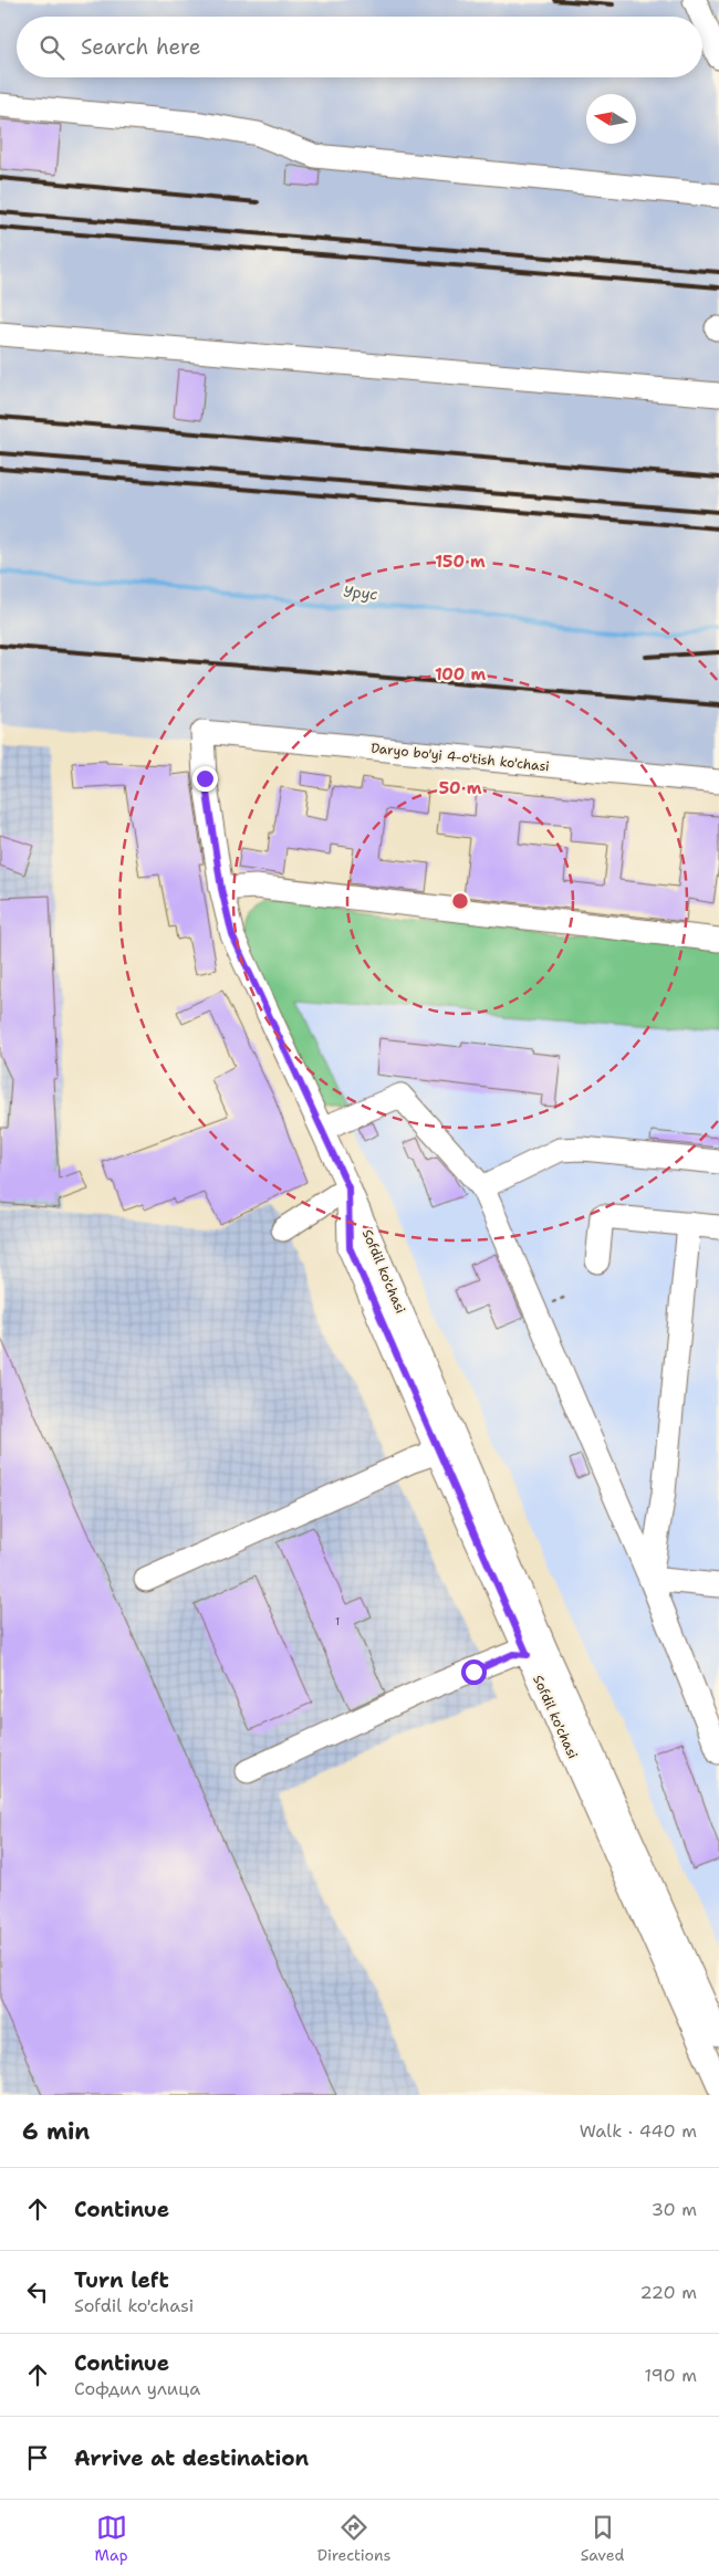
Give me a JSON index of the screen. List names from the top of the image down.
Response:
{
  "streets": {
    "street": ["Daryo bo'yi 4-o'tish ko'chasi", "Sofdil ko'chasi"]
  },
  "crossings": [
    ["Daryo bo'yi 4-o'tish ko'chasi", "Sofdil ko'chasi"]
  ],
  "water": ["Урус"],
  "house_numbers": ["1"],
  "north": "left",
  "page": {
    "search": "Search here",
    "heading": ["6 min", "Walk · 440 m"],
    "list": [
      ["Continue", "30 m"],
      ["Turn left", "Sofdil ko'chasi", "220 m"],
      ["Continue", "Софдил улица", "190 m"],
      "Arrive at destination"
    ],
    "nav": ["Map", "Directions", "Saved"]
  },
  "rings": ["150 m", "100 m", "50 m"]
}
